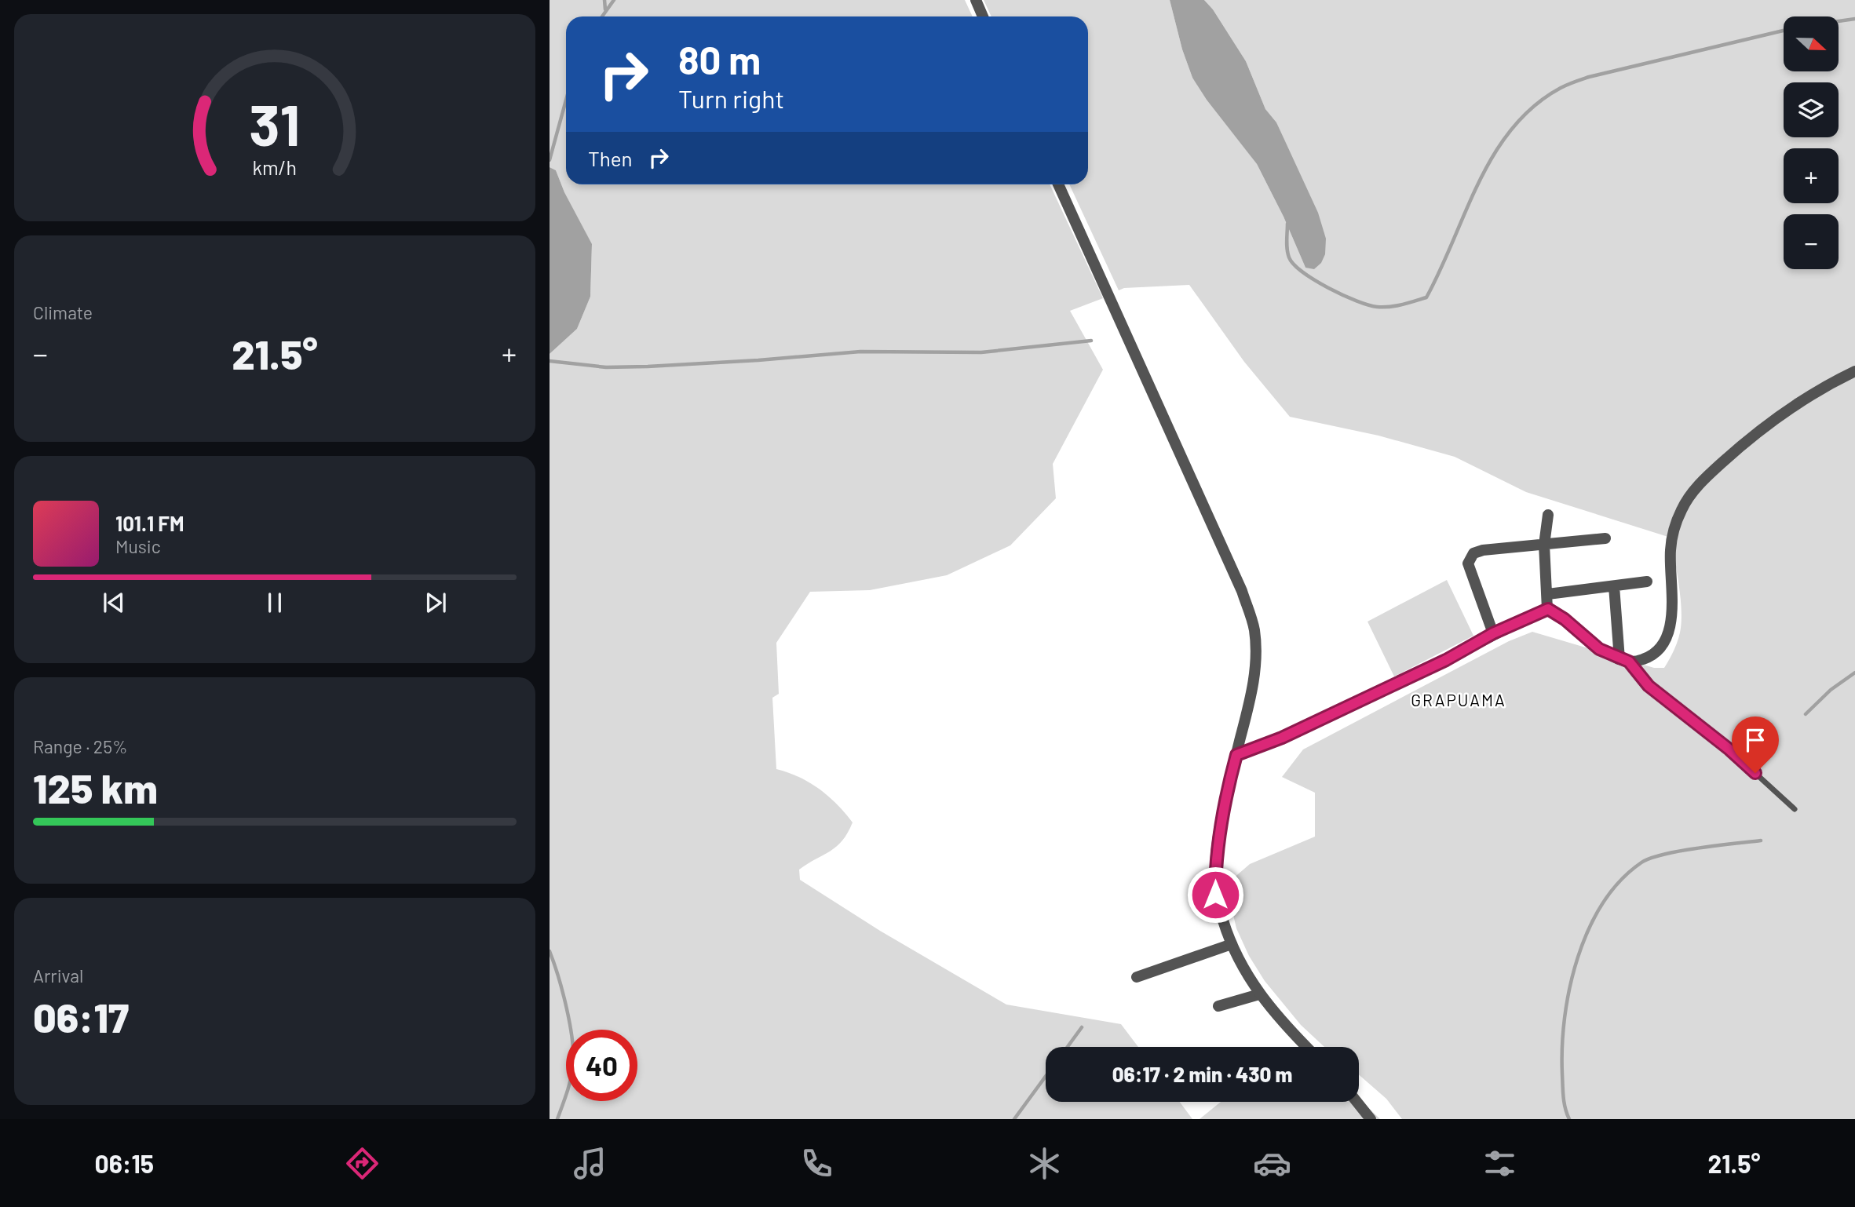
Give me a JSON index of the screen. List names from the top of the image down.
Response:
{
  "districts": ["GRAPUAMA"],
  "north": "right",
  "page": {
    "map_buttons": ["+", "−"],
    "turn": ["80 m", "Turn right"],
    "then": "Then",
    "tile": [
      "Climate",
      ["Range · 25%", "125 km"],
      ["Arrival", "06:17"]
    ],
    "heat": ["−", "21.5°", "+"],
    "song": ["101.1 FM", "Music"],
    "limit": "40",
    "trip": "06:17 · 2 min · 430 m",
    "tabs": ["06:15", "21.5°"],
    "gauge": ["31", "km/h"]
  }
}
